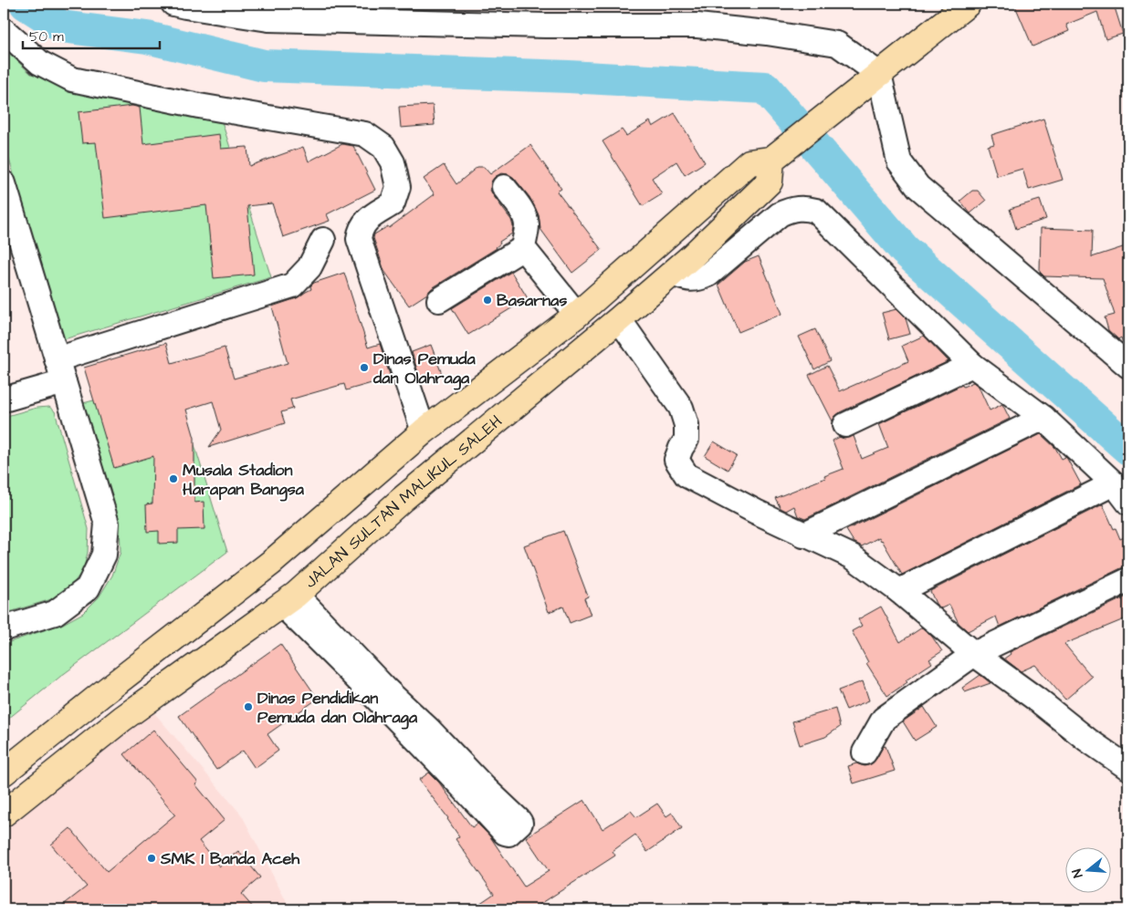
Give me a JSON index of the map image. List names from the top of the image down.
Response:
{
  "streets": {
    "main road": ["JALAN SULTAN MALIKUL SALEH"]
  },
  "places": [
    "Basarnas",
    "Dinas Pemuda dan Olahraga",
    "Musala Stadion Harapan Bangsa",
    "Dinas Pendidikan Pemuda dan Olahraga",
    "SMK 1 Banda Aceh"
  ],
  "scale_bar": "50 m",
  "north": "left"
}
